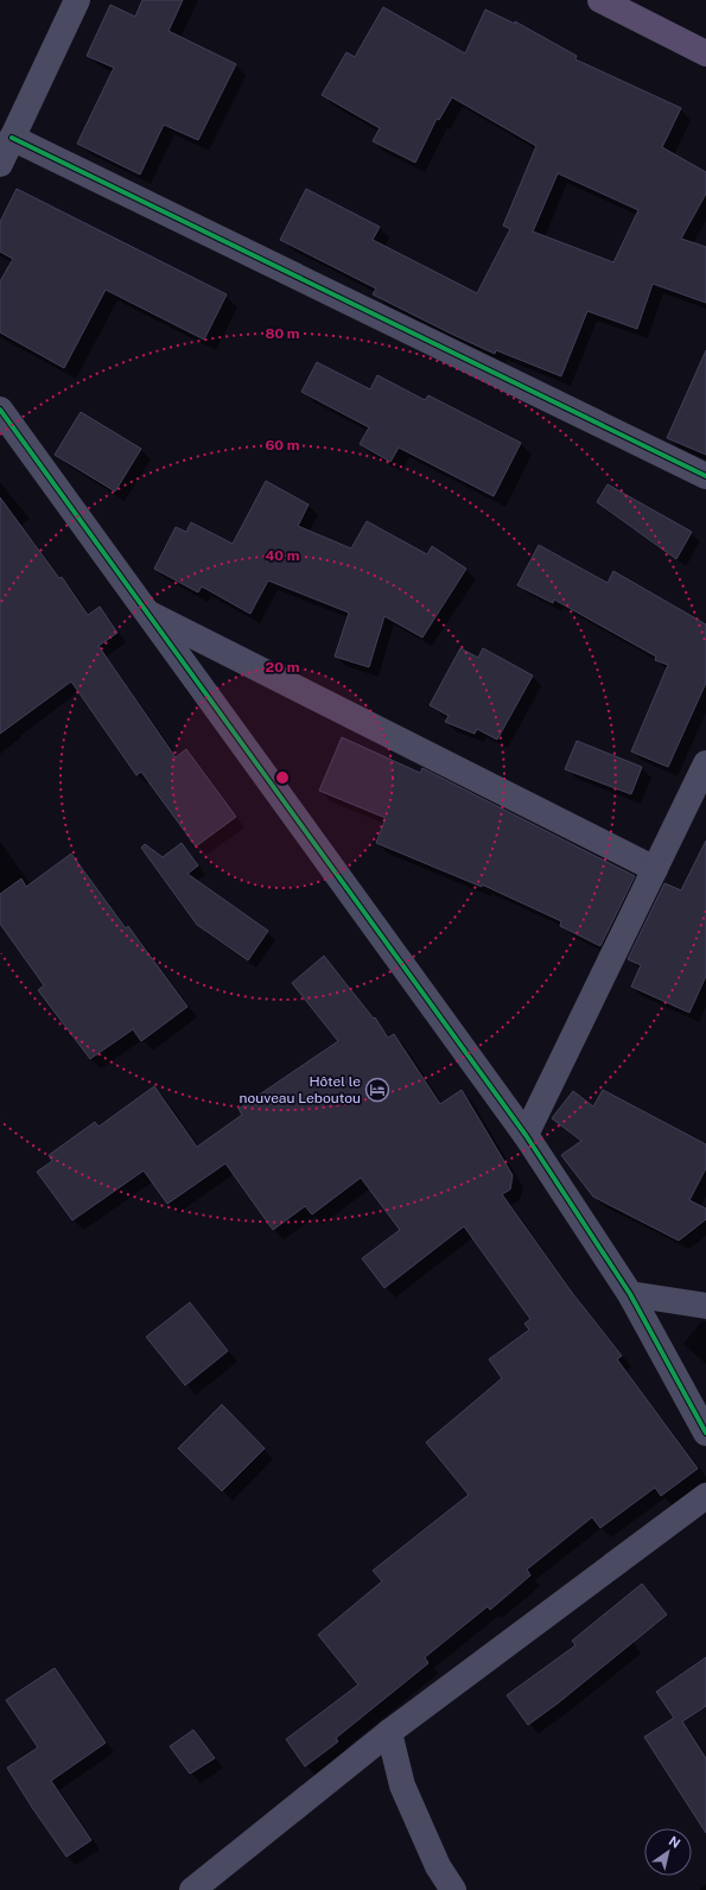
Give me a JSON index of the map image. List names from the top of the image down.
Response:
{
  "places": {
    "hotel": ["Hôtel le nouveau Leboutou"]
  },
  "north": "top right",
  "rings": [
    "80 m",
    "60 m",
    "40 m",
    "20 m"
  ]
}
